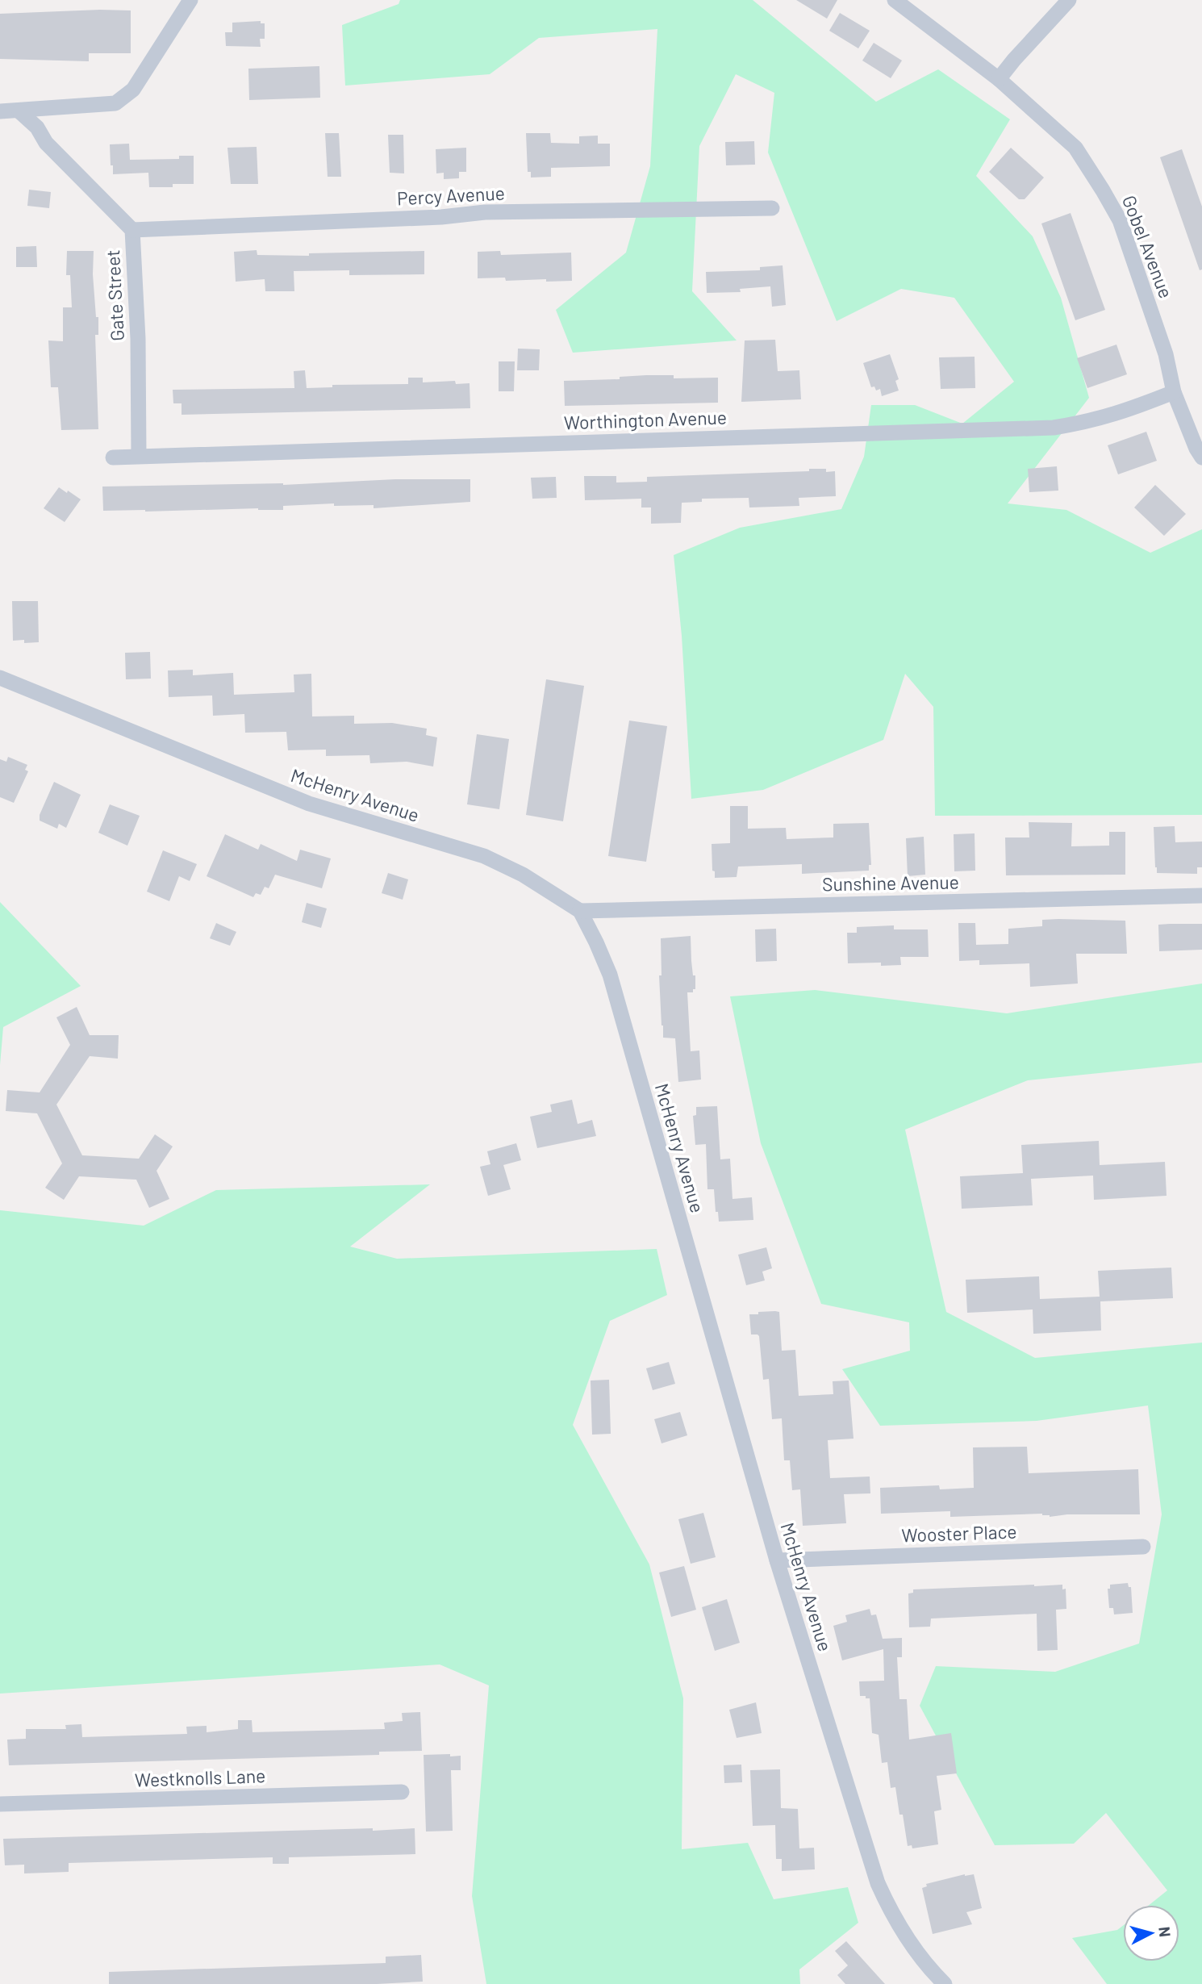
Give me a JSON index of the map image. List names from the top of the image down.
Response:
{
  "streets": {
    "street": [
      "Percy Avenue",
      "Gobel Avenue",
      "Gate Street",
      "Worthington Avenue",
      "McHenry Avenue",
      "Sunshine Avenue",
      "Wooster Place",
      "Westknolls Lane"
    ]
  },
  "crossings": [
    ["Percy Avenue", "Gate Street"],
    ["Gobel Avenue", "Worthington Avenue"],
    ["Gate Street", "Worthington Avenue"],
    ["McHenry Avenue", "Sunshine Avenue"],
    ["McHenry Avenue", "Wooster Place"]
  ],
  "north": "right"
}
